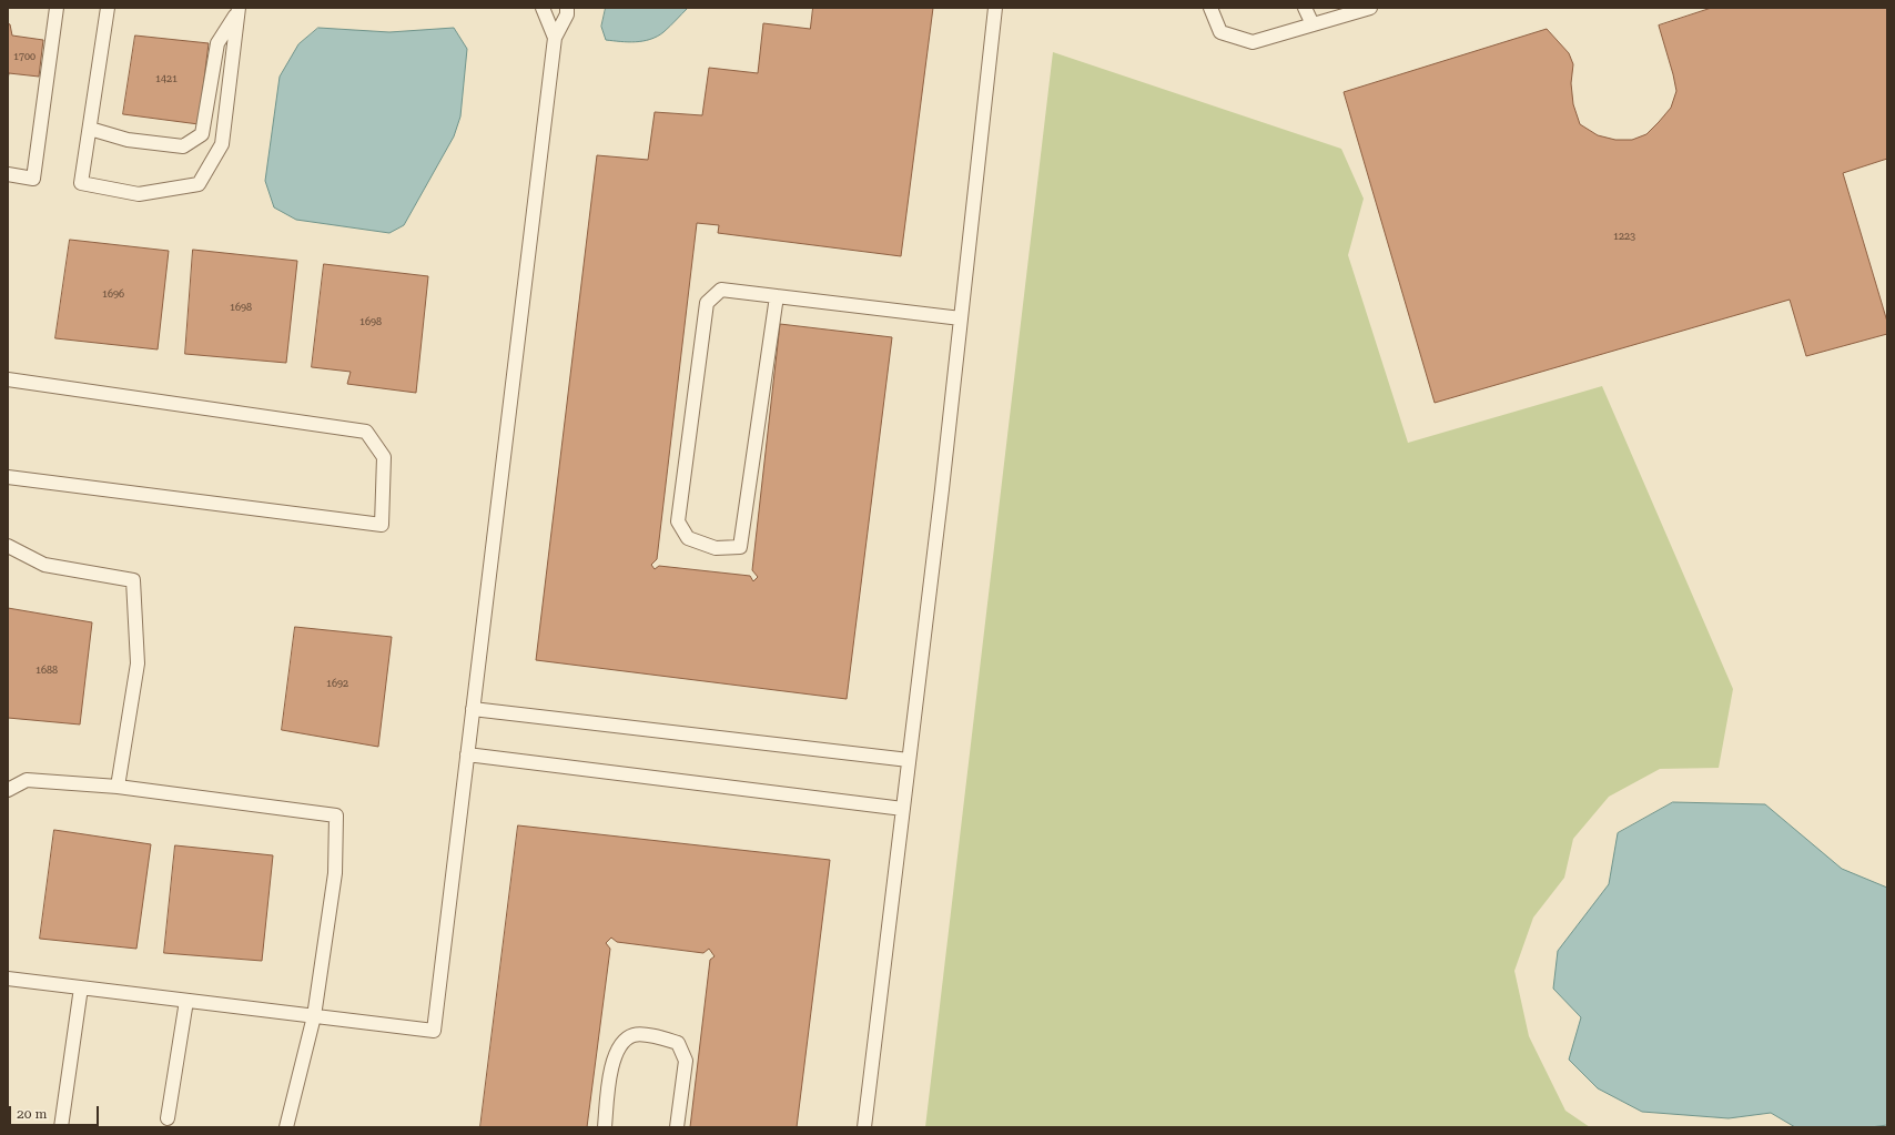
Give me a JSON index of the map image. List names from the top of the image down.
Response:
{
  "house_numbers": [
    "1700",
    "1421",
    "1223",
    "1696",
    "1698",
    "1698",
    "1688",
    "1692"
  ],
  "scale_bar": "20 m"
}
